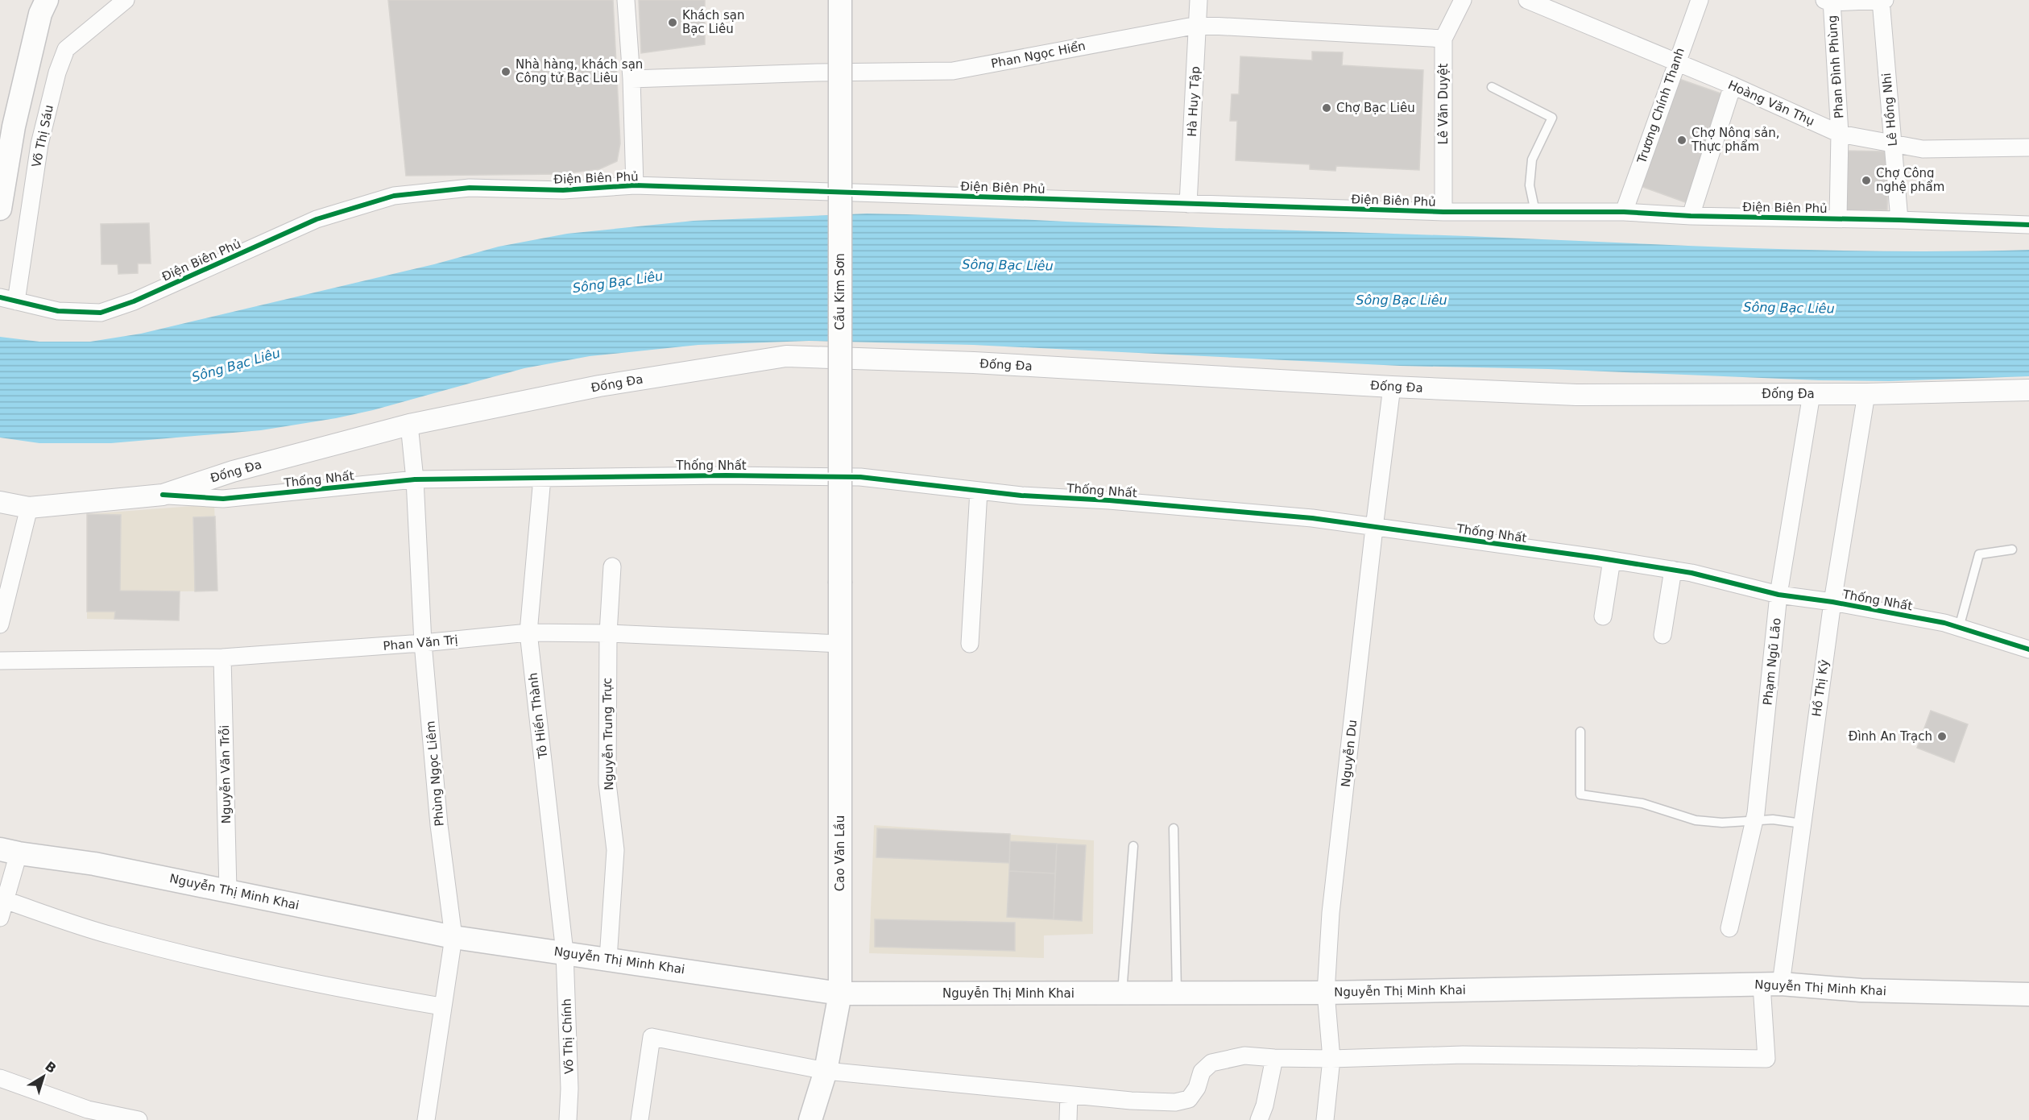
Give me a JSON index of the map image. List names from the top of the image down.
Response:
{
  "streets": {
    "main road": ["Cầu Kim Sơn", "Cao Văn Lầu", "Nguyễn Thị Minh Khai"],
    "street": [
      "Phan Ngọc Hiển",
      "Phan Đình Phùng",
      "Hà Huy Tập",
      "Hoàng Văn Thụ",
      "Lê Văn Duyệt",
      "Trương Chính Thanh",
      "Lê Hồng Nhi",
      "Võ Thị Sáu",
      "Điện Biên Phủ",
      "Đống Đa",
      "Thống Nhất",
      "Phan Văn Trị",
      "Phạm Ngũ Lão",
      "Hồ Thị Kỷ",
      "Tô Hiến Thành",
      "Nguyễn Trung Trực",
      "Nguyễn Du",
      "Phùng Ngọc Liêm",
      "Nguyễn Văn Trỗi",
      "Võ Thị Chính"
    ]
  },
  "crossings": [
    ["Phan Ngọc Hiển", "Hà Huy Tập"],
    ["Phan Ngọc Hiển", "Lê Văn Duyệt"],
    ["Phan Đình Phùng", "Hoàng Văn Thụ"],
    ["Phan Đình Phùng", "Điện Biên Phủ"],
    ["Hà Huy Tập", "Điện Biên Phủ"],
    ["Hoàng Văn Thụ", "Trương Chính Thanh"],
    ["Hoàng Văn Thụ", "Lê Hồng Nhi"],
    ["Lê Văn Duyệt", "Điện Biên Phủ"],
    ["Trương Chính Thanh", "Điện Biên Phủ"],
    ["Lê Hồng Nhi", "Điện Biên Phủ"],
    ["Võ Thị Sáu", "Điện Biên Phủ"],
    ["Cầu Kim Sơn", "Cao Văn Lầu"],
    ["Đống Đa", "Thống Nhất"],
    ["Đống Đa", "Phạm Ngũ Lão"],
    ["Đống Đa", "Hồ Thị Kỷ"],
    ["Đống Đa", "Nguyễn Du"],
    ["Đống Đa", "Phùng Ngọc Liêm"],
    ["Thống Nhất", "Phạm Ngũ Lão"],
    ["Thống Nhất", "Hồ Thị Kỷ"],
    ["Thống Nhất", "Tô Hiến Thành"],
    ["Thống Nhất", "Nguyễn Du"],
    ["Thống Nhất", "Phùng Ngọc Liêm"],
    ["Phan Văn Trị", "Tô Hiến Thành"],
    ["Phan Văn Trị", "Nguyễn Trung Trực"],
    ["Phan Văn Trị", "Phùng Ngọc Liêm"],
    ["Phan Văn Trị", "Nguyễn Văn Trỗi"],
    ["Phan Văn Trị", "Cao Văn Lầu"],
    ["Hồ Thị Kỷ", "Nguyễn Du"],
    ["Hồ Thị Kỷ", "Nguyễn Thị Minh Khai"],
    ["Tô Hiến Thành", "Nguyễn Thị Minh Khai"],
    ["Tô Hiến Thành", "Võ Thị Chính"],
    ["Nguyễn Trung Trực", "Nguyễn Thị Minh Khai"],
    ["Nguyễn Du", "Nguyễn Thị Minh Khai"],
    ["Phùng Ngọc Liêm", "Nguyễn Thị Minh Khai"],
    ["Nguyễn Văn Trỗi", "Nguyễn Thị Minh Khai"],
    ["Cao Văn Lầu", "Nguyễn Thị Minh Khai"],
    ["Nguyễn Thị Minh Khai", "Võ Thị Chính"]
  ],
  "water": ["Sông Bạc Liêu"],
  "places": [
    "Khách sạn Bạc Liêu",
    "Nhà hàng, khách sạn Công tử Bạc Liêu",
    "Chợ Bạc Liêu",
    "Chợ Nông sản, Thực phẩm",
    "Chợ Công nghệ phẩm",
    "Đình An Trạch"
  ],
  "north": "top right"
}
